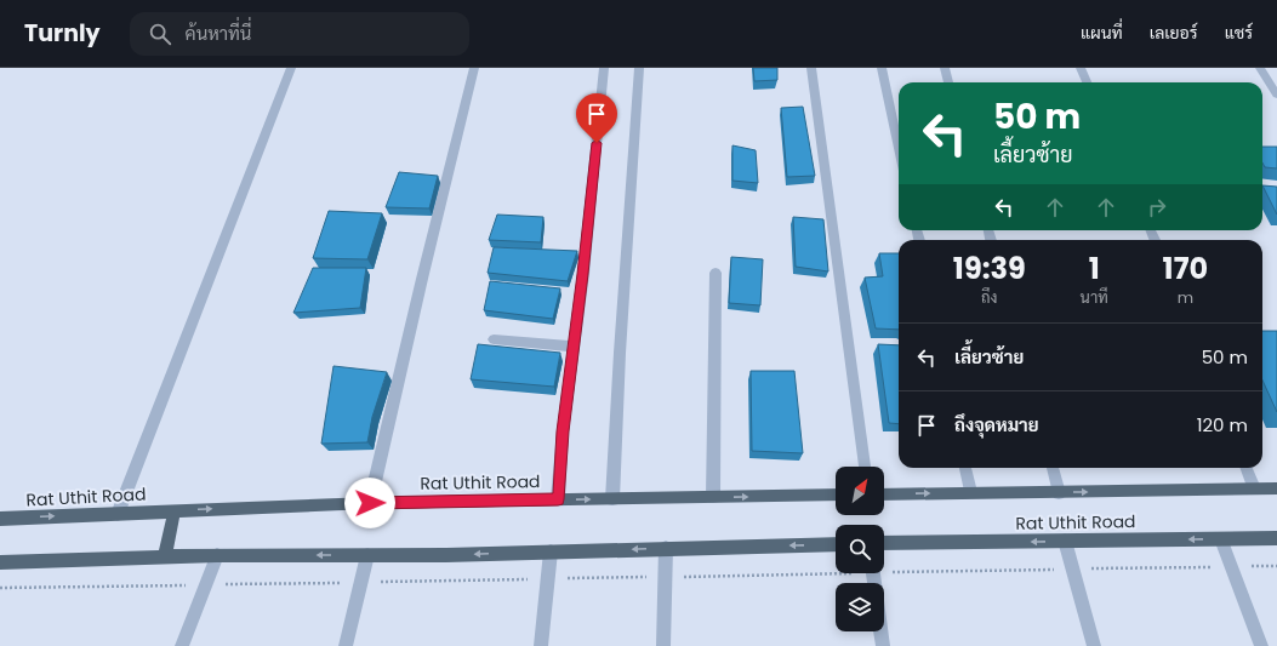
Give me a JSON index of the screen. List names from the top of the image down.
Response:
{
  "streets": {
    "main road": ["Rat Uthit Road"]
  },
  "north": "top right",
  "page": {
    "header": "Turnly",
    "search": "ค้นหาที่นี่",
    "nav": ["แผนที่", "เลเยอร์", "แชร์"],
    "turn": ["50 m", "เลี้ยวซ้าย"],
    "eta": [
      "19:39",
      "ถึง",
      "1",
      "นาที",
      "170",
      "m"
    ],
    "list": [
      {
        "name": "เลี้ยวซ้าย",
        "value": "50 m"
      },
      {
        "name": "ถึงจุดหมาย",
        "value": "120 m"
      }
    ]
  }
}
